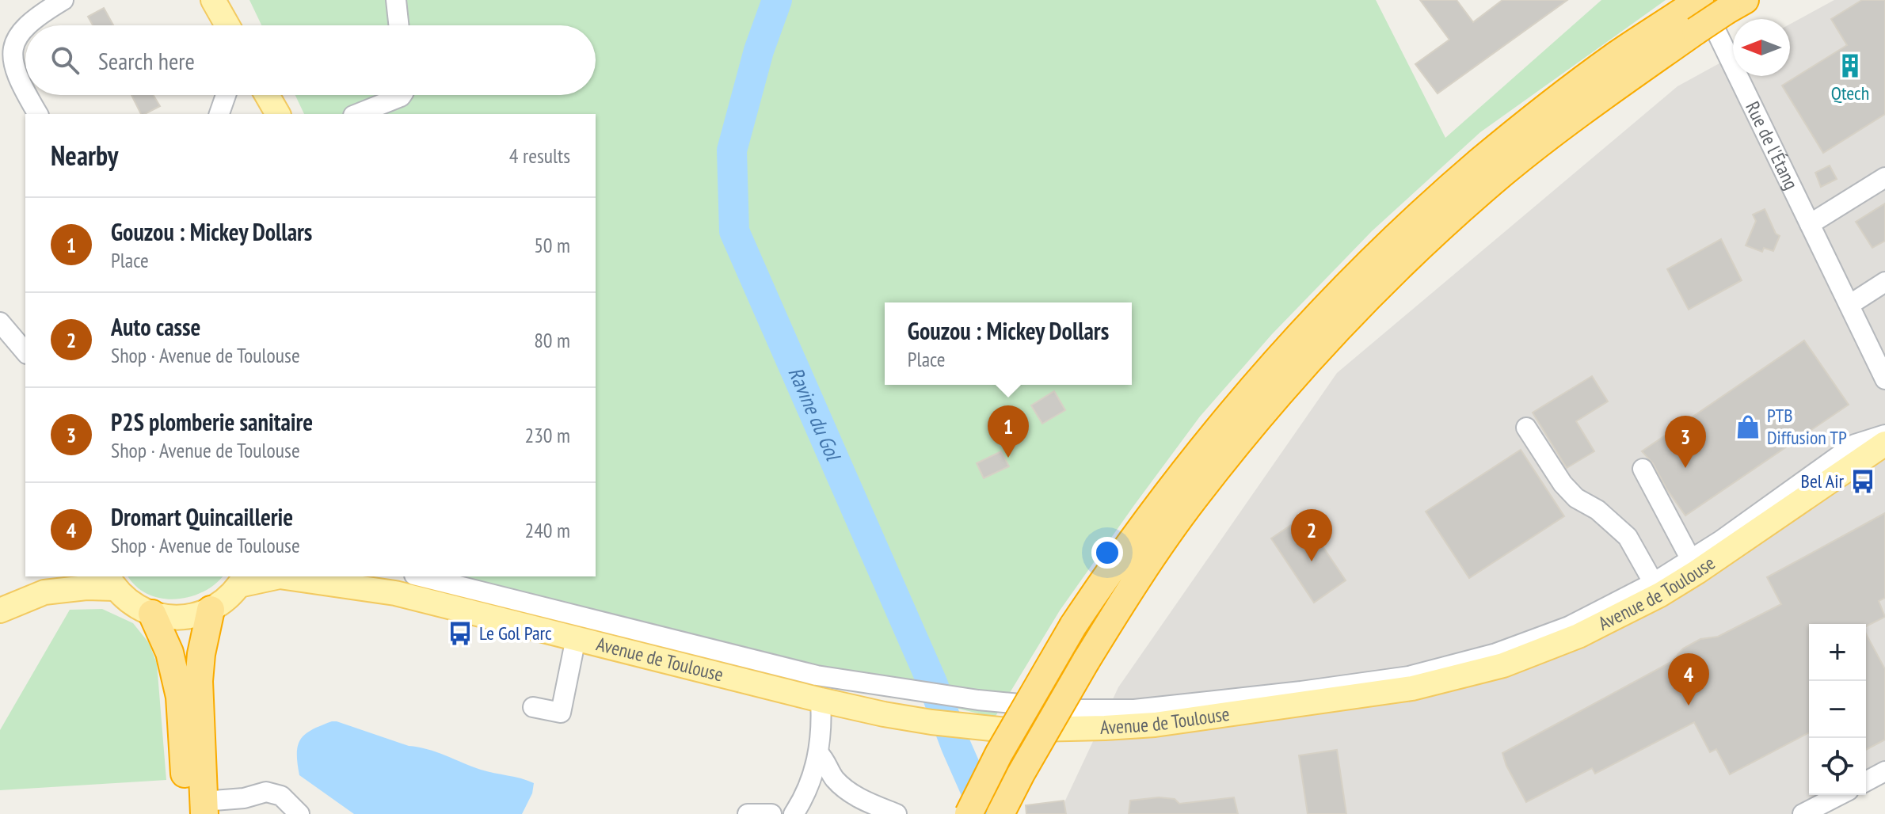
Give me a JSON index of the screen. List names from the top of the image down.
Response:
{
  "streets": {
    "main road": ["Avenue de Toulouse"],
    "street": ["Rue de l'Étang"]
  },
  "water": ["Ravine du Gol"],
  "places": {
    "building": ["Qtech"],
    "shop": ["PTB Diffusion TP"],
    "bus stop": ["Bel Air", "Le Gol Parc"]
  },
  "north": "left",
  "page": {
    "search": "Search here",
    "heading": ["Nearby", "4 results"],
    "list": [
      {
        "mark": "1",
        "name": "Gouzou : Mickey Dollars",
        "note": "Place",
        "value": "50 m"
      },
      {
        "mark": "2",
        "name": "Auto casse",
        "note": "Shop · Avenue de Toulouse",
        "value": "80 m"
      },
      {
        "mark": "3",
        "name": "P2S plomberie sanitaire",
        "note": "Shop · Avenue de Toulouse",
        "value": "230 m"
      },
      {
        "mark": "4",
        "name": "Dromart Quincaillerie",
        "note": "Shop · Avenue de Toulouse",
        "value": "240 m"
      }
    ],
    "popup": ["Gouzou : Mickey Dollars", "Place"],
    "pins": [
      "1",
      "3",
      "2",
      "4"
    ],
    "map_buttons": ["+", "−"]
  }
}
